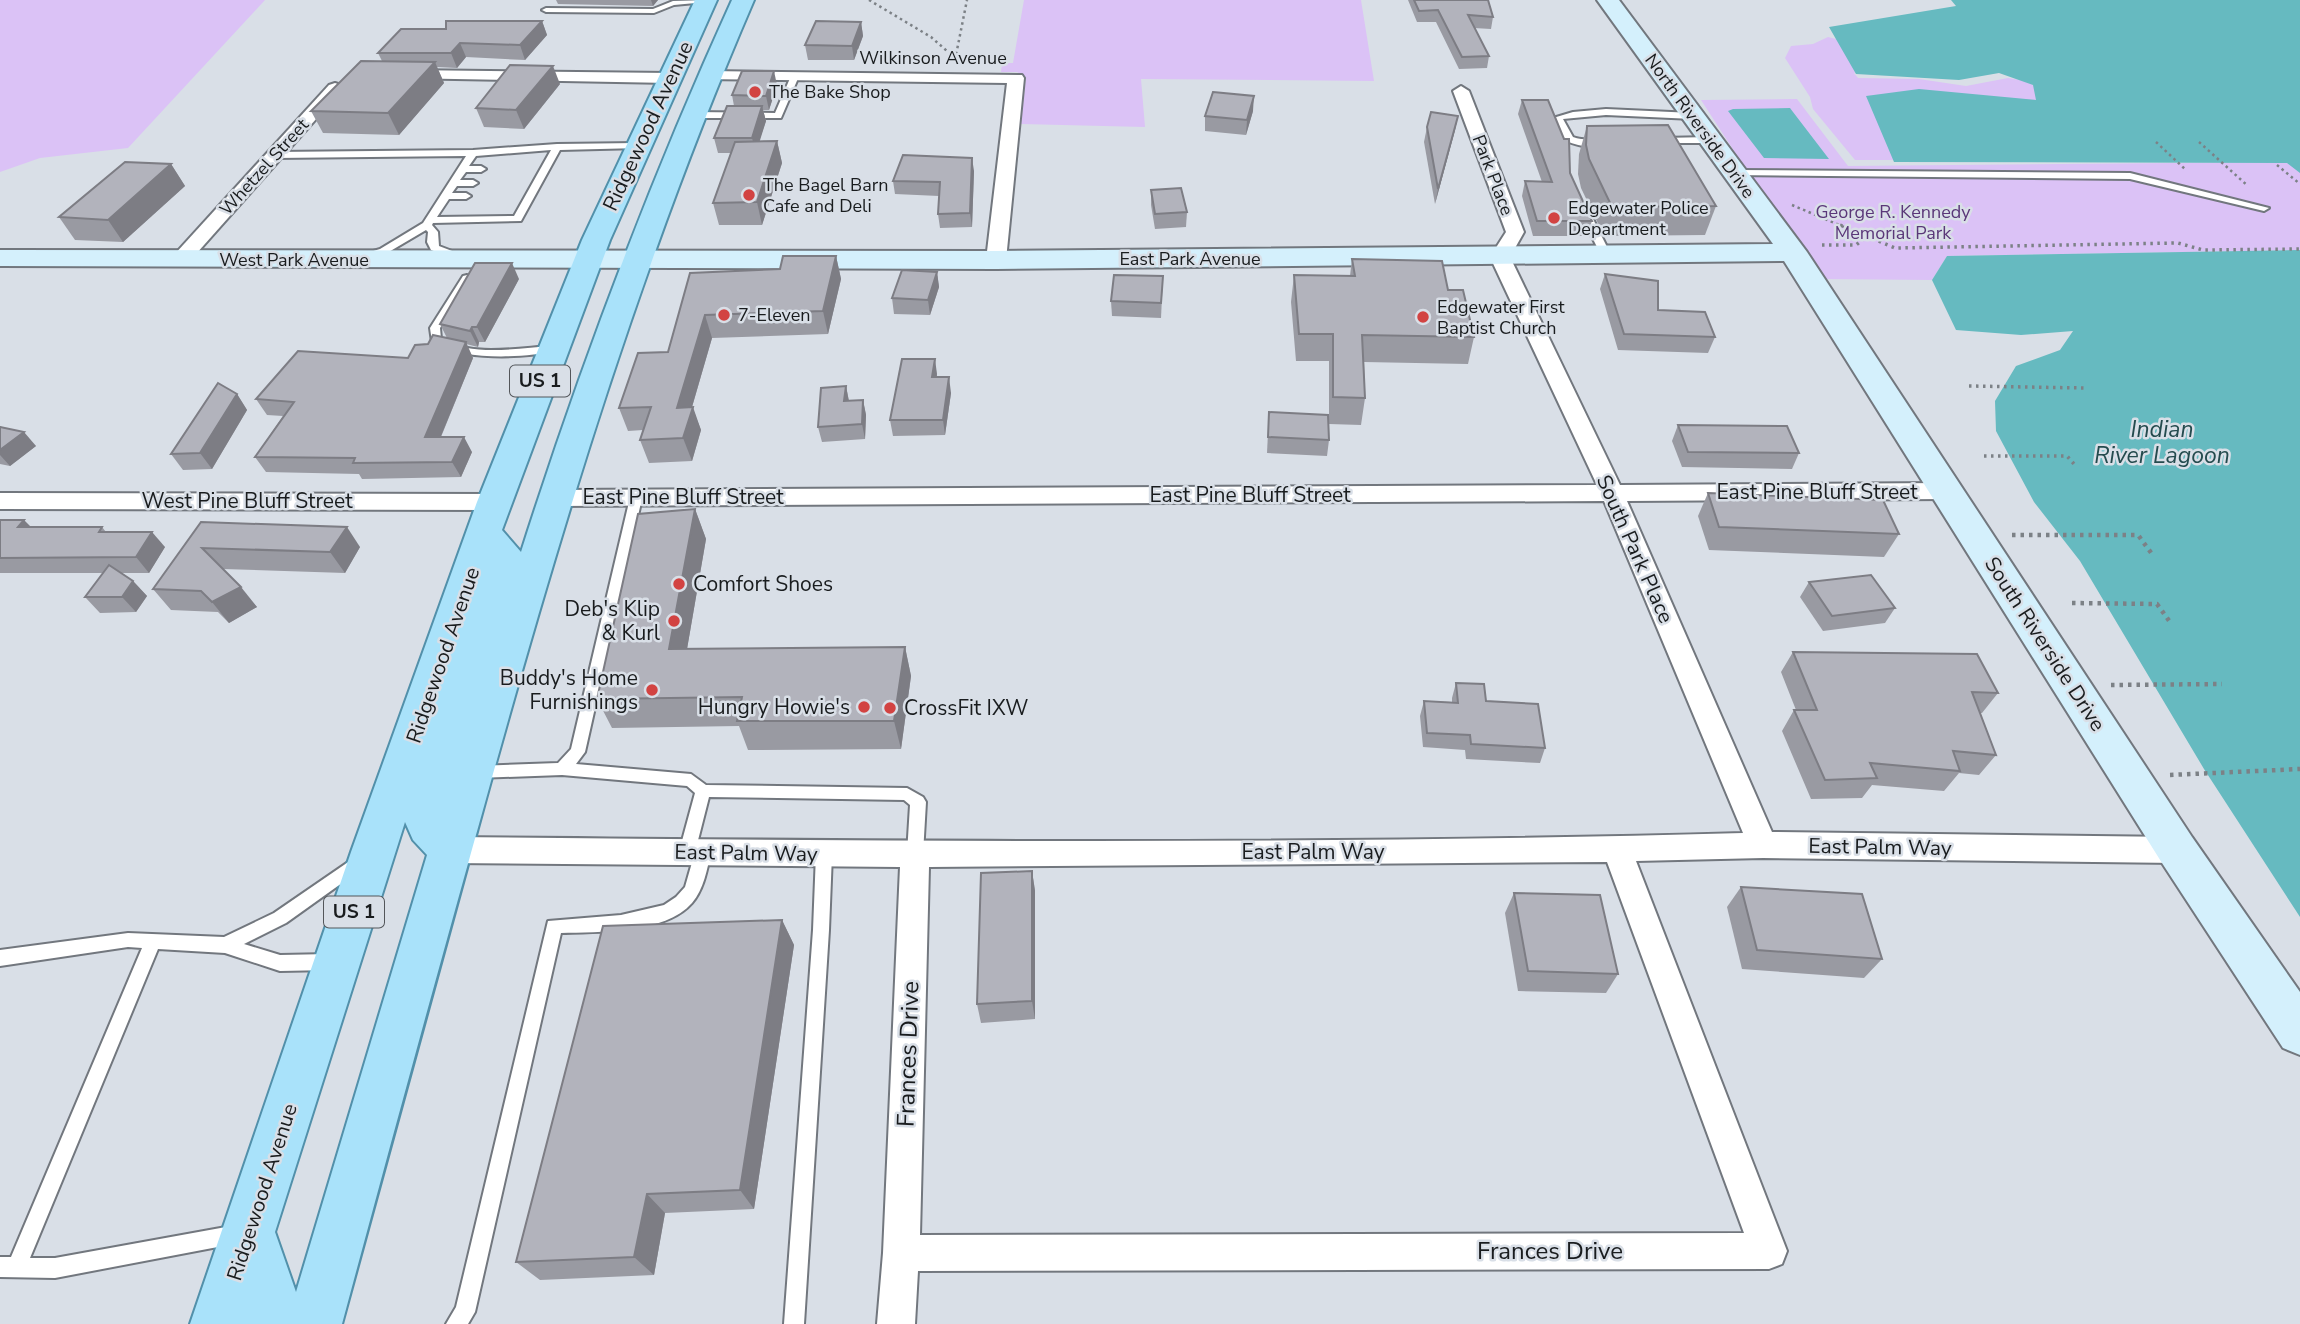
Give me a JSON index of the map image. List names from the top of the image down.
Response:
{
  "streets": {
    "main road": ["Ridgewood Avenue", "US 1"],
    "street": [
      "Wilkinson Avenue",
      "North Riverside Drive",
      "Whetzel Street",
      "Park Place",
      "East Park Avenue",
      "West Park Avenue",
      "East Pine Bluff Street",
      "West Pine Bluff Street",
      "South Park Place",
      "South Riverside Drive",
      "East Palm Way",
      "Frances Drive"
    ]
  },
  "crossings": [
    ["Wilkinson Avenue", "Ridgewood Avenue"],
    ["Wilkinson Avenue", "East Park Avenue"],
    ["Ridgewood Avenue", "East Park Avenue"],
    ["Ridgewood Avenue", "West Park Avenue"],
    ["Ridgewood Avenue", "East Pine Bluff Street"],
    ["Ridgewood Avenue", "West Pine Bluff Street"],
    ["Ridgewood Avenue", "East Palm Way"],
    ["North Riverside Drive", "East Park Avenue"],
    ["North Riverside Drive", "South Riverside Drive"],
    ["Whetzel Street", "West Park Avenue"],
    ["Park Place", "East Park Avenue"],
    ["Park Place", "South Park Place"],
    ["East Park Avenue", "West Park Avenue"],
    ["East Park Avenue", "South Park Place"],
    ["East Park Avenue", "South Riverside Drive"],
    ["East Pine Bluff Street", "South Park Place"],
    ["East Pine Bluff Street", "South Riverside Drive"],
    ["South Park Place", "East Palm Way"],
    ["South Riverside Drive", "East Palm Way"],
    ["East Palm Way", "Frances Drive"]
  ],
  "water": ["Indian River Lagoon"],
  "parks": ["George R. Kennedy Memorial Park"],
  "places": [
    "The Bake Shop",
    "The Bagel Barn Cafe and Deli",
    "Edgewater Police Department",
    "7-Eleven",
    "Edgewater First Baptist Church",
    "Comfort Shoes",
    "Deb's Klip & Kurl",
    "Buddy's Home Furnishings",
    "Hungry Howie's",
    "CrossFit IXW"
  ]
}
